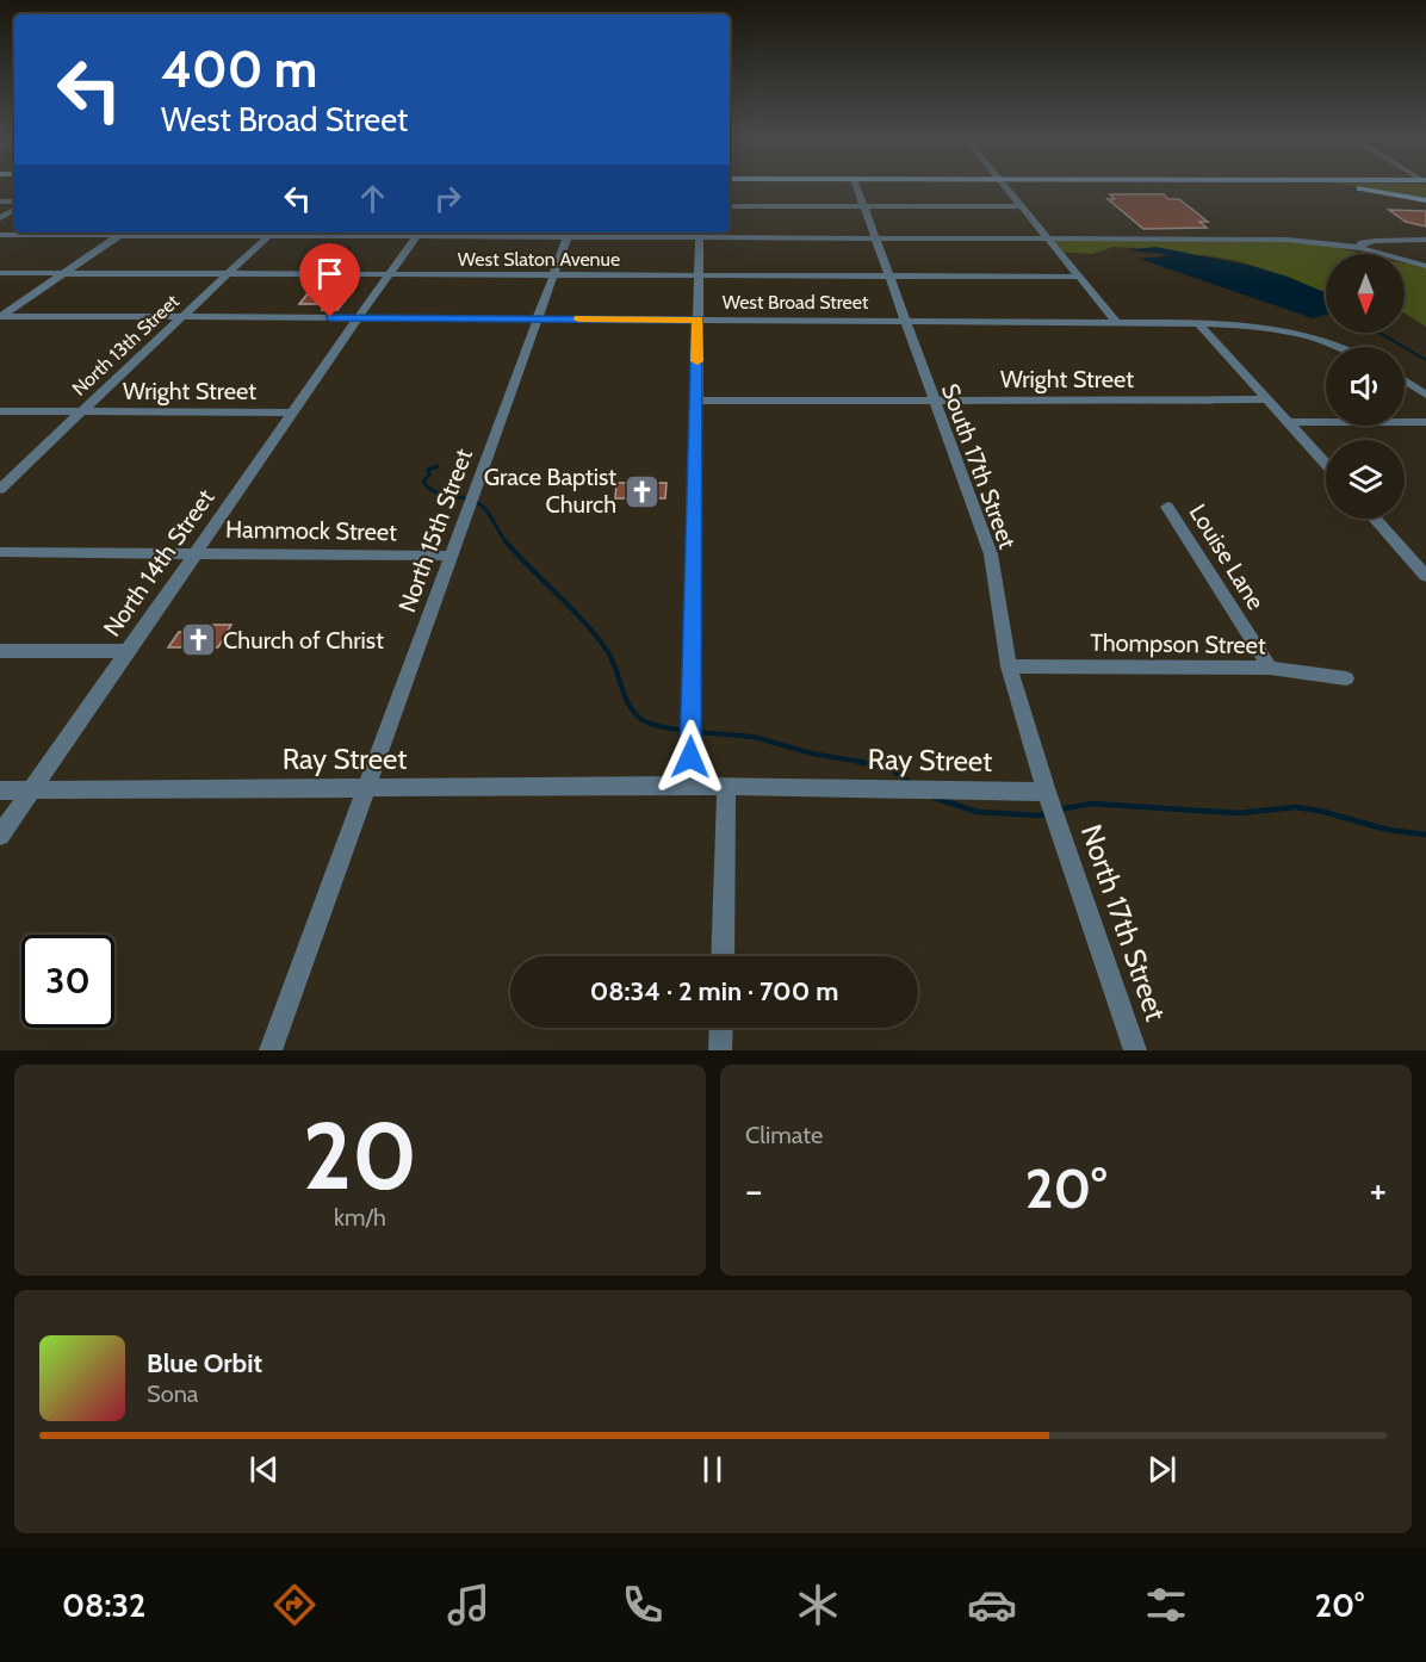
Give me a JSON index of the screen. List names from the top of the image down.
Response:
{
  "streets": {
    "street": [
      "West Slaton Avenue",
      "West Broad Street",
      "North 13th Street",
      "Wright Street",
      "South 17th Street",
      "Hammock Street",
      "North 15th Street",
      "Louise Lane",
      "North 14th Street",
      "Thompson Street",
      "Ray Street",
      "North 17th Street"
    ]
  },
  "crossings": [
    ["West Slaton Avenue", "North 13th Street"],
    ["West Slaton Avenue", "South 17th Street"],
    ["West Slaton Avenue", "North 15th Street"],
    ["West Slaton Avenue", "North 14th Street"],
    ["West Broad Street", "North 13th Street"],
    ["West Broad Street", "South 17th Street"],
    ["West Broad Street", "North 15th Street"],
    ["West Broad Street", "North 14th Street"],
    ["North 13th Street", "Wright Street"],
    ["Wright Street", "South 17th Street"],
    ["Wright Street", "North 14th Street"],
    ["South 17th Street", "Thompson Street"],
    ["South 17th Street", "Ray Street"],
    ["South 17th Street", "North 17th Street"],
    ["Hammock Street", "North 15th Street"],
    ["Hammock Street", "North 14th Street"],
    ["North 15th Street", "Ray Street"],
    ["Louise Lane", "Thompson Street"],
    ["North 14th Street", "Ray Street"]
  ],
  "places": {
    "church": ["Grace Baptist Church", "Church of Christ"]
  },
  "north": "bottom",
  "page": {
    "turn": ["400 m", "West Broad Street"],
    "limit": "30",
    "trip": "08:34 · 2 min · 700 m",
    "tile": [
      ["20", "km/h"],
      "Climate"
    ],
    "heat": ["−", "20°", "+"],
    "song": ["Blue Orbit", "Sona"],
    "tabs": ["08:32", "20°"]
  }
}
